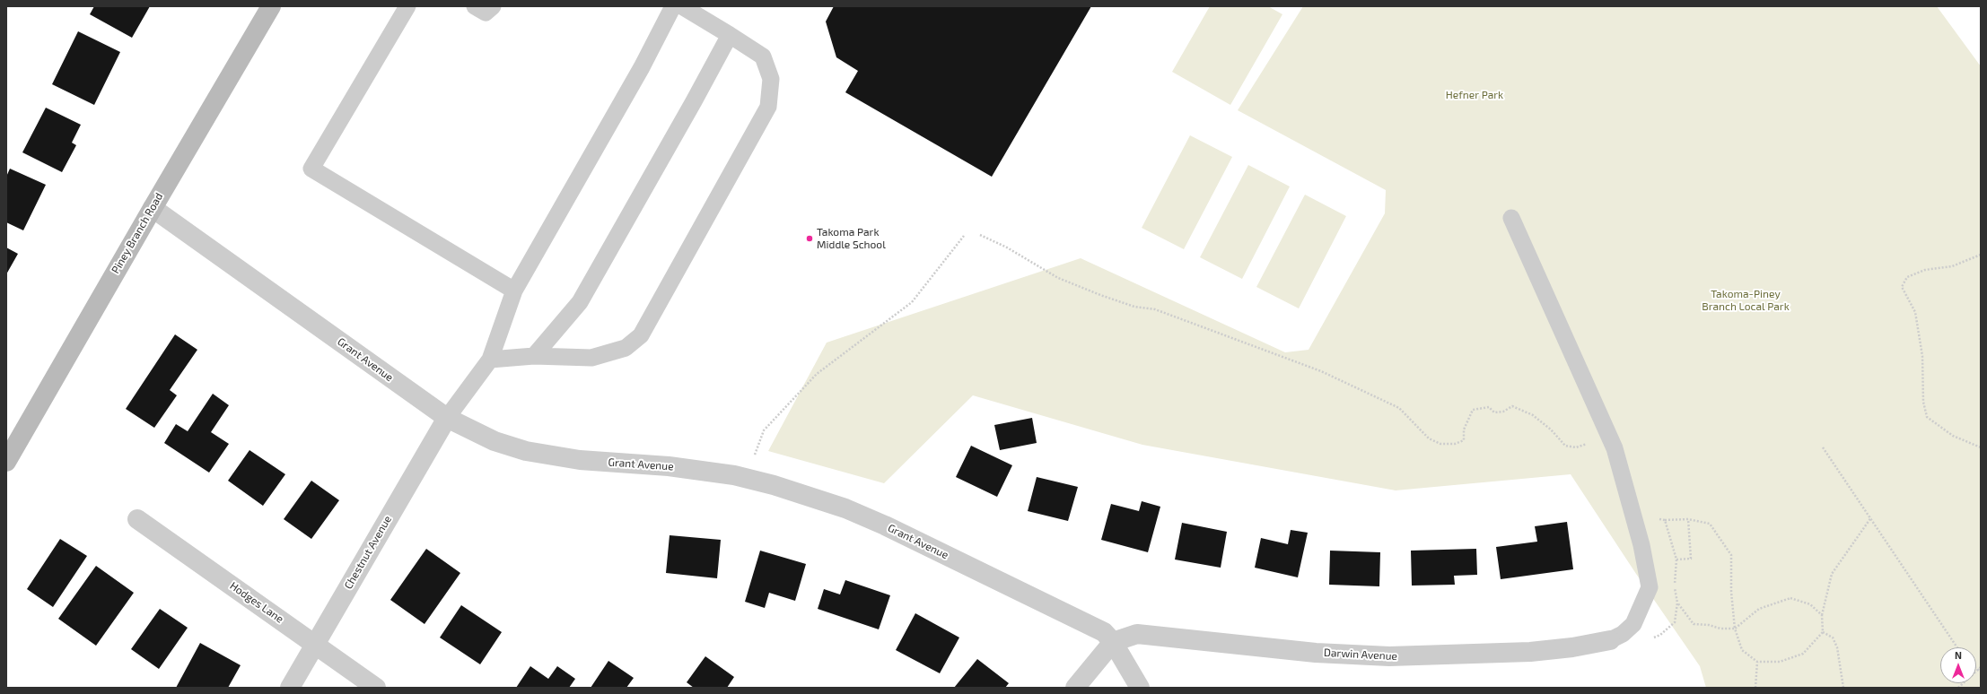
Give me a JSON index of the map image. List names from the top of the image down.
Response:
{
  "streets": {
    "main road": ["Piney Branch Road"],
    "street": [
      "Grant Avenue",
      "Chestnut Avenue",
      "Hodges Lane",
      "Darwin Avenue"
    ]
  },
  "crossings": [
    ["Piney Branch Road", "Grant Avenue"],
    ["Grant Avenue", "Chestnut Avenue"],
    ["Grant Avenue", "Darwin Avenue"],
    ["Chestnut Avenue", "Hodges Lane"]
  ],
  "parks": ["Hefner Park", "Takoma-Piney Branch Local Park"],
  "places": ["Takoma Park Middle School"],
  "north": "top"
}
